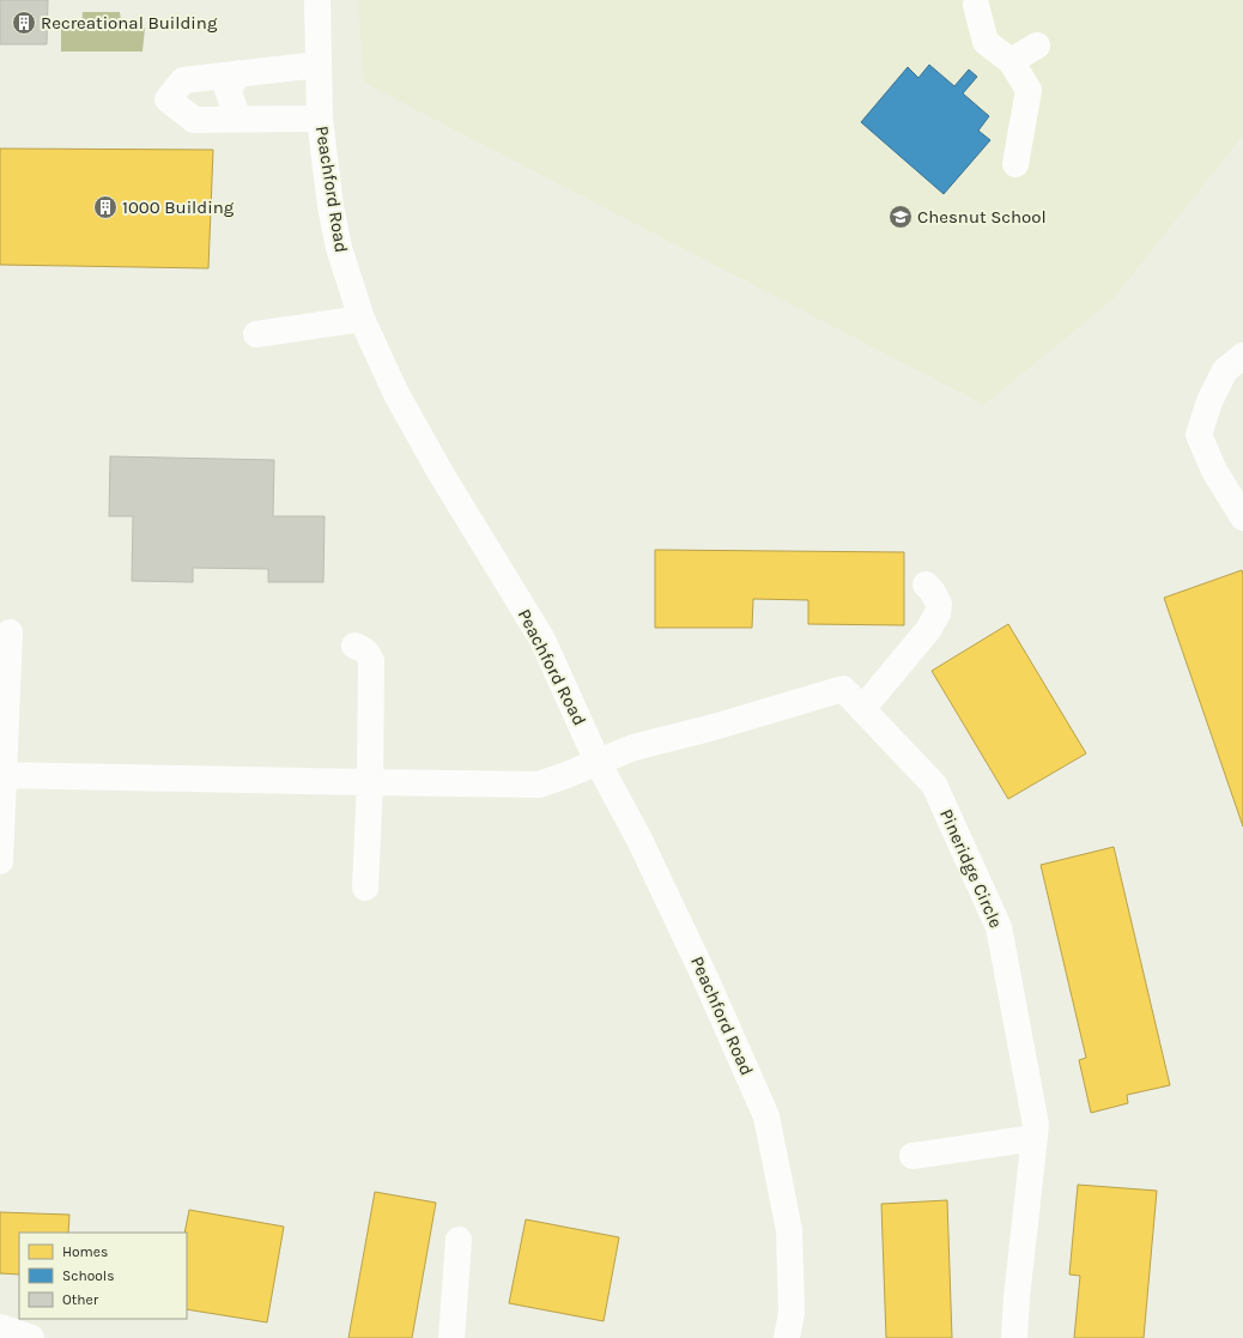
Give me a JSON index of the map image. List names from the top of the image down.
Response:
{
  "streets": {
    "street": ["Peachford Road", "Pineridge Circle"]
  },
  "crossings": [
    ["Peachford Road", "Pineridge Circle"]
  ],
  "places": {
    "building": ["Recreational Building", "1000 Building"],
    "school or university": ["Chesnut School"]
  },
  "legend": ["Homes", "Schools", "Other"]
}
